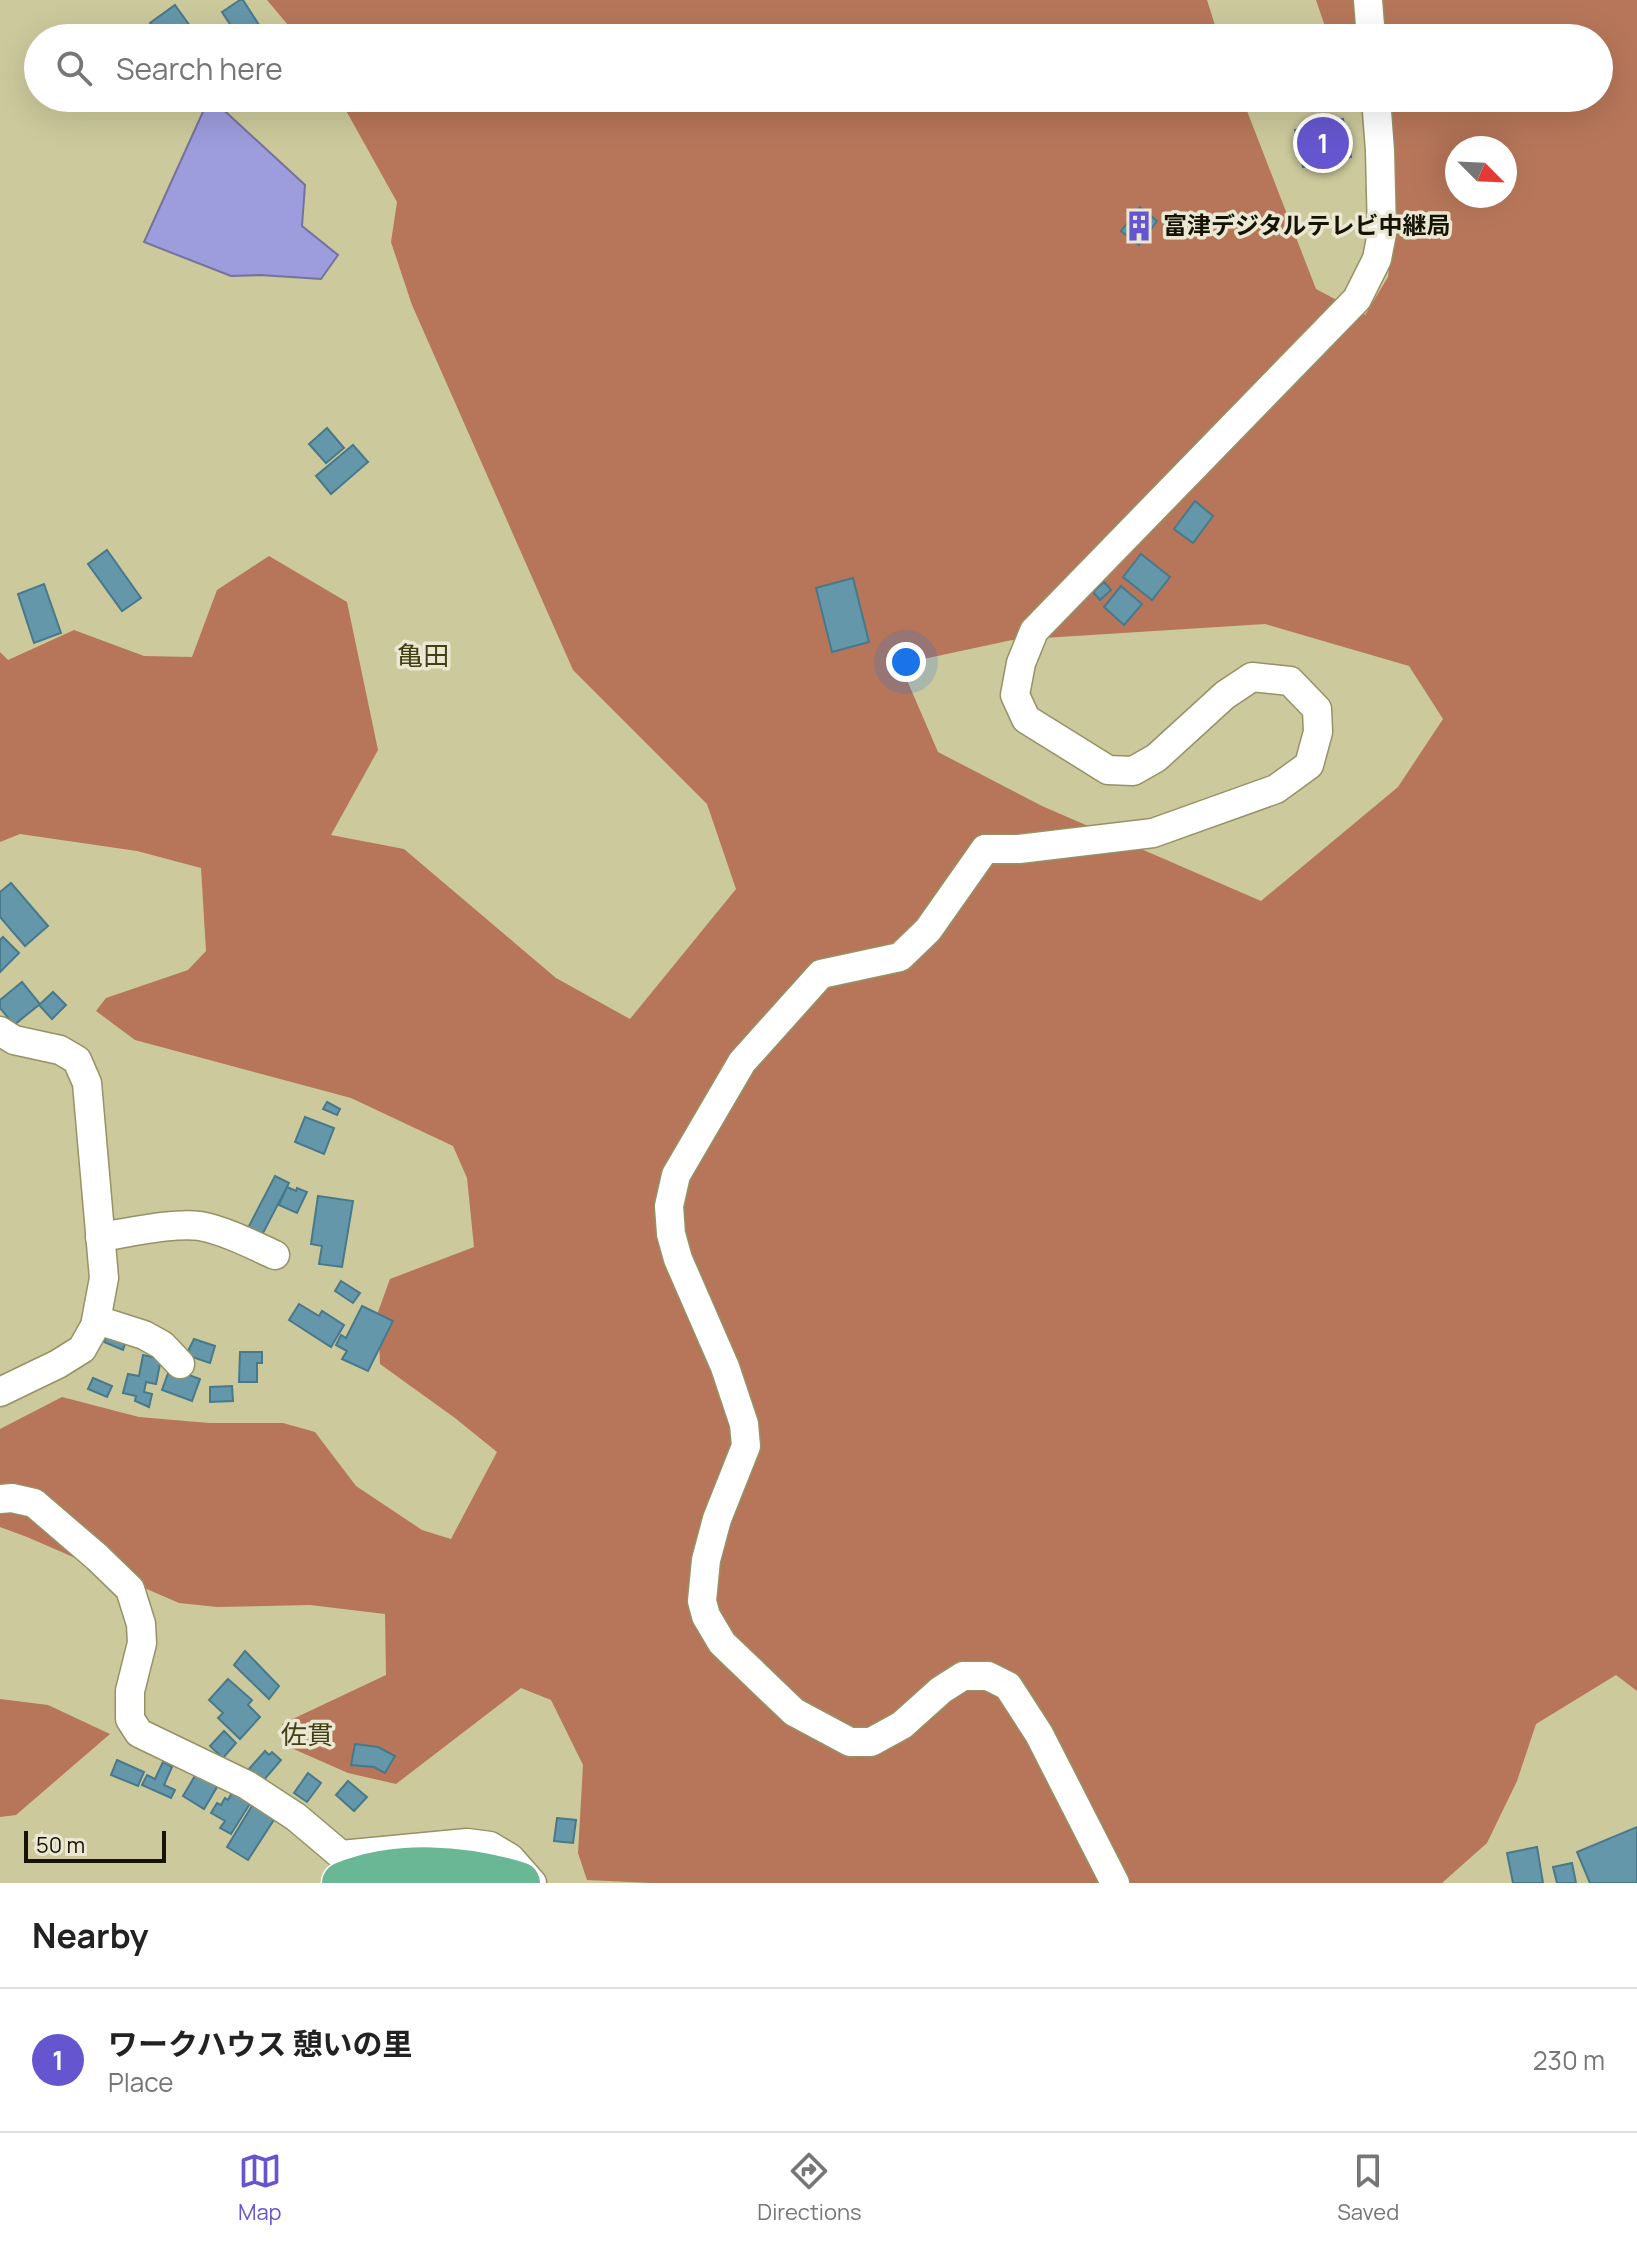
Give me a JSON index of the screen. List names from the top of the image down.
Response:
{
  "districts": ["亀田", "佐貫"],
  "places": {
    "building": ["富津デジタルテレビ中継局"]
  },
  "scale_bar": "50 m",
  "north": "bottom right",
  "page": {
    "search": "Search here",
    "pins": "1",
    "scale": "50 m",
    "heading": "Nearby",
    "list": [
      {
        "mark": "1",
        "name": "ワークハウス 憩いの里",
        "note": "Place",
        "value": "230 m"
      }
    ],
    "nav": ["Map", "Directions", "Saved"]
  }
}
